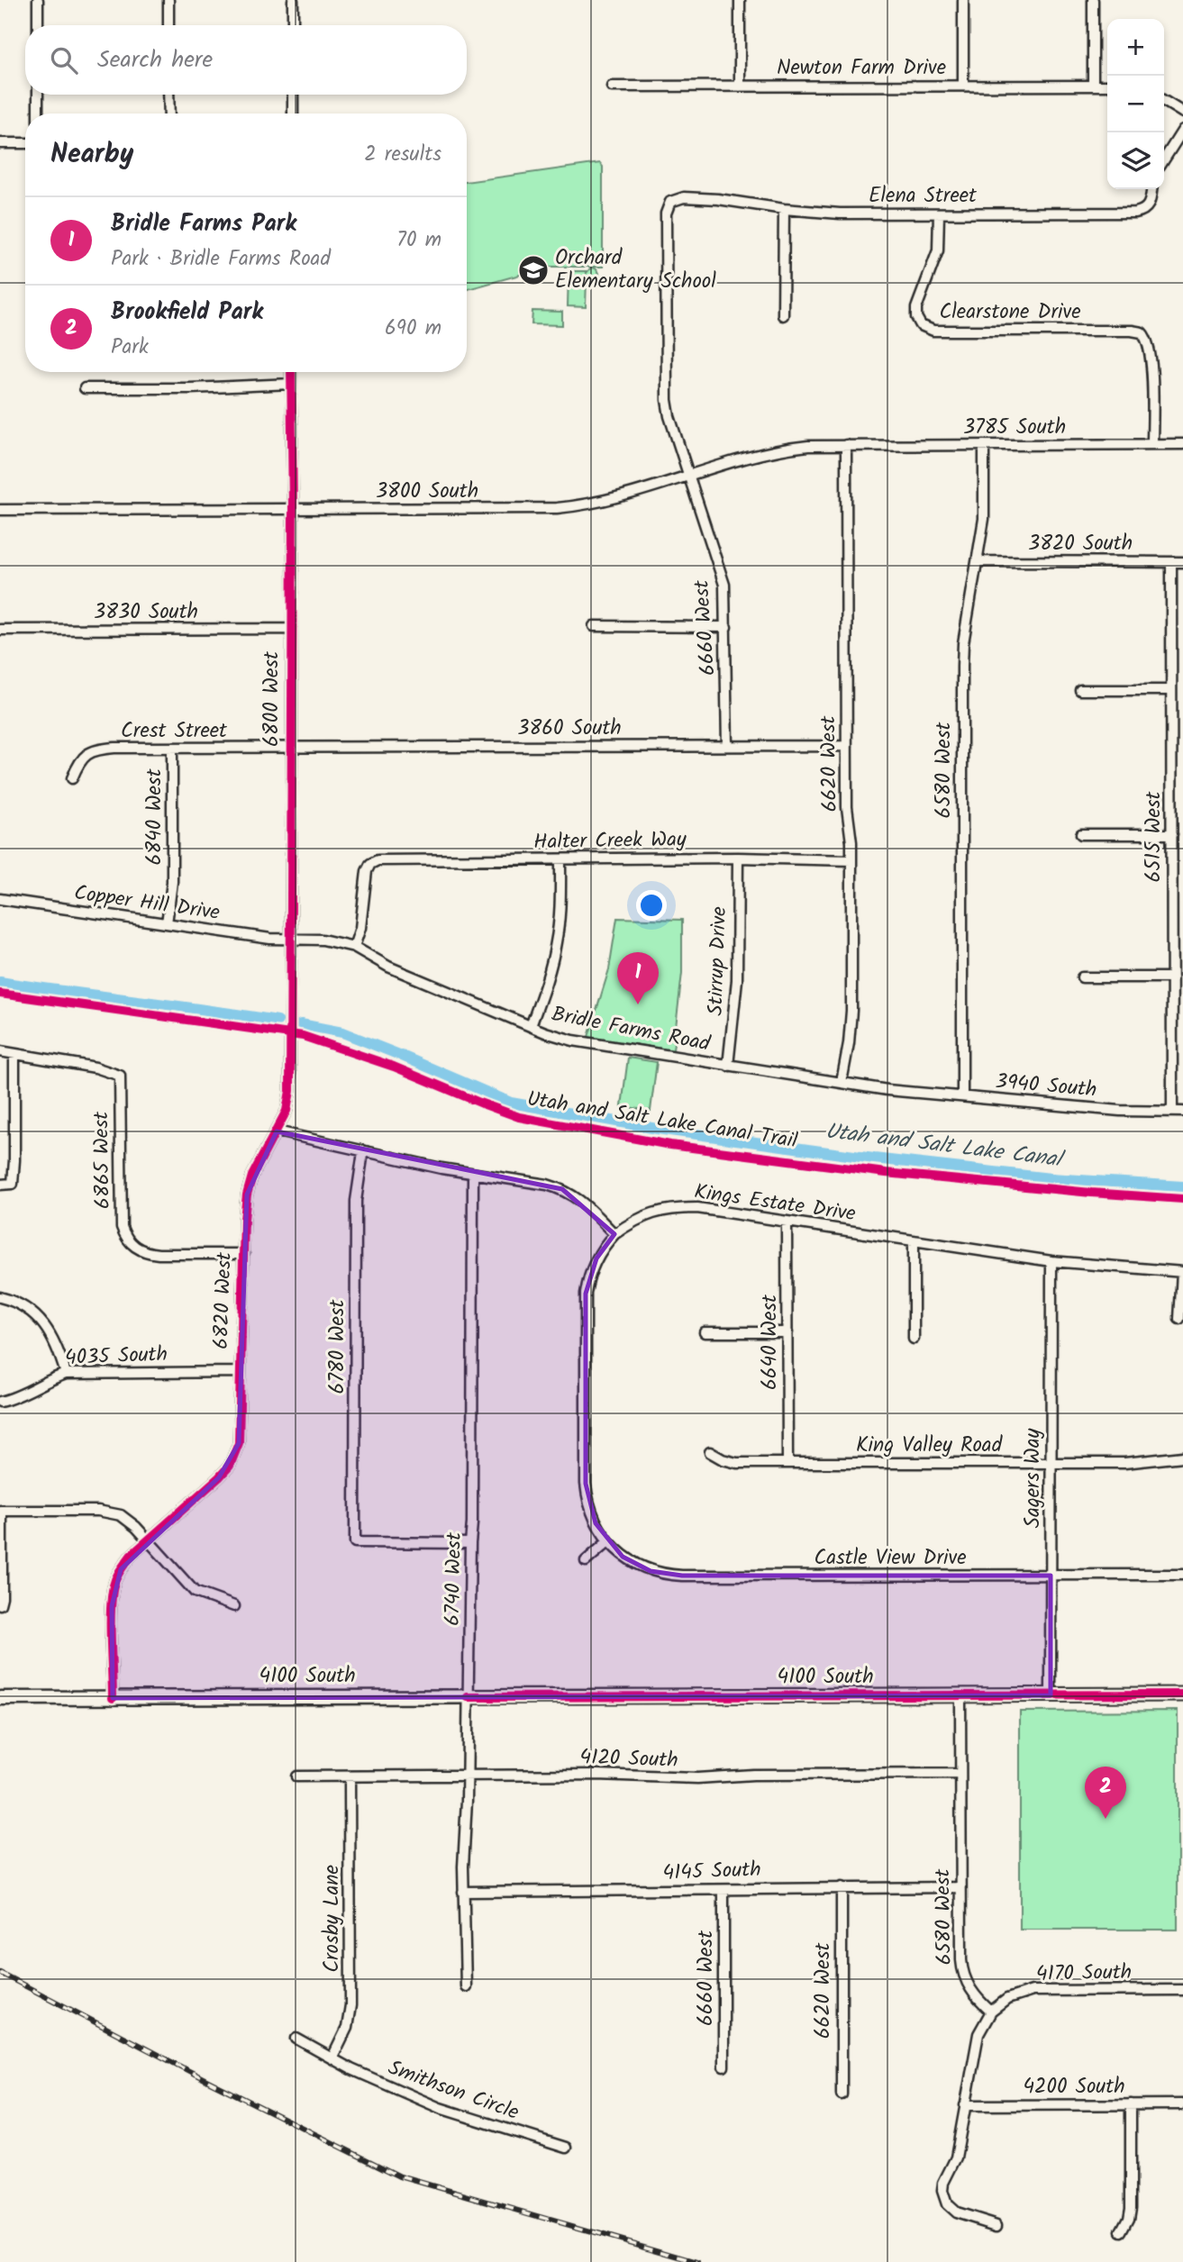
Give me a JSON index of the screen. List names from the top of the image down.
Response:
{
  "streets": {
    "main road": ["4100 South"],
    "street": [
      "Newton Farm Drive",
      "Elena Street",
      "Clearstone Drive",
      "3785 South",
      "3800 South",
      "3820 South",
      "3830 South",
      "6660 West",
      "6800 West",
      "3860 South",
      "Crest Street",
      "6620 West",
      "6580 West",
      "6840 West",
      "6515 West",
      "Halter Creek Way",
      "Copper Hill Drive",
      "Stirrup Drive",
      "Bridle Farms Road",
      "3940 South",
      "6865 West",
      "Kings Estate Drive",
      "6820 West",
      "6640 West",
      "6780 West",
      "4035 South",
      "King Valley Road",
      "Sagers Way",
      "Castle View Drive",
      "6740 West",
      "4120 South",
      "4145 South",
      "Crosby Lane",
      "4170 South",
      "4200 South",
      "Smithson Circle"
    ],
    "cycle path": ["Utah and Salt Lake Canal Trail"]
  },
  "crossings": [
    ["Elena Street", "Clearstone Drive"],
    ["Elena Street", "6660 West"],
    ["Clearstone Drive", "3785 South"],
    ["3785 South", "3800 South"],
    ["3785 South", "6620 West"],
    ["3785 South", "6580 West"],
    ["3800 South", "6660 West"],
    ["3800 South", "6800 West"],
    ["3800 South", "6620 West"],
    ["3820 South", "6580 West"],
    ["3820 South", "6515 West"],
    ["3830 South", "6800 West"],
    ["6660 West", "3860 South"],
    ["6660 West", "4145 South"],
    ["6800 West", "3860 South"],
    ["6800 West", "Crest Street"],
    ["6800 West", "Copper Hill Drive"],
    ["6800 West", "Bridle Farms Road"],
    ["6800 West", "6820 West"],
    ["3860 South", "Crest Street"],
    ["3860 South", "6620 West"],
    ["Crest Street", "6840 West"],
    ["6620 West", "Halter Creek Way"],
    ["6620 West", "Bridle Farms Road"],
    ["6620 West", "4145 South"],
    ["6580 West", "3940 South"],
    ["6580 West", "4100 South"],
    ["6580 West", "4120 South"],
    ["6580 West", "4145 South"],
    ["6580 West", "4170 South"],
    ["6840 West", "Copper Hill Drive"],
    ["6515 West", "3940 South"],
    ["Halter Creek Way", "Stirrup Drive"],
    ["Halter Creek Way", "Bridle Farms Road"],
    ["Copper Hill Drive", "Bridle Farms Road"],
    ["Stirrup Drive", "Bridle Farms Road"],
    ["Bridle Farms Road", "3940 South"],
    ["6865 West", "6820 West"],
    ["Kings Estate Drive", "6640 West"],
    ["Kings Estate Drive", "Sagers Way"],
    ["Kings Estate Drive", "Castle View Drive"],
    ["6820 West", "4035 South"],
    ["6640 West", "King Valley Road"],
    ["6780 West", "6740 West"],
    ["King Valley Road", "Sagers Way"],
    ["Sagers Way", "Castle View Drive"],
    ["Sagers Way", "4100 South"],
    ["6740 West", "4100 South"],
    ["6740 West", "4120 South"],
    ["6740 West", "4145 South"],
    ["4120 South", "Crosby Lane"],
    ["Crosby Lane", "Smithson Circle"]
  ],
  "water": ["Utah and Salt Lake Canal"],
  "places": {
    "school or university": ["Orchard Elementary School"]
  },
  "page": {
    "map_buttons": ["+", "−"],
    "search": "Search here",
    "heading": ["Nearby", "2 results"],
    "list": [
      {
        "mark": "1",
        "name": "Bridle Farms Park",
        "note": "Park · Bridle Farms Road",
        "value": "70 m"
      },
      {
        "mark": "2",
        "name": "Brookfield Park",
        "note": "Park",
        "value": "690 m"
      }
    ],
    "pins": ["1", "2"]
  }
}
